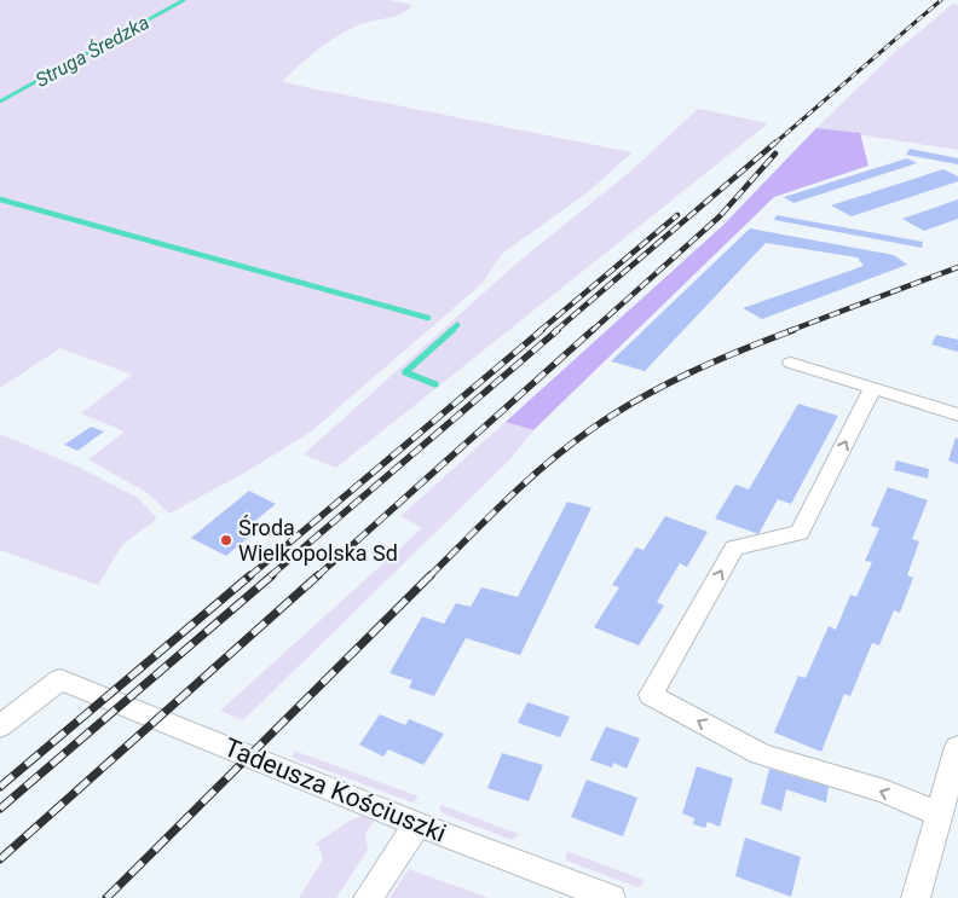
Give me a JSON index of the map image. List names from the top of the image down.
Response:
{
  "streets": {
    "street": ["Tadeusza Kościuszki"]
  },
  "water": ["Struga Średzka"],
  "places": ["Środa Wielkopolska Sd"]
}
